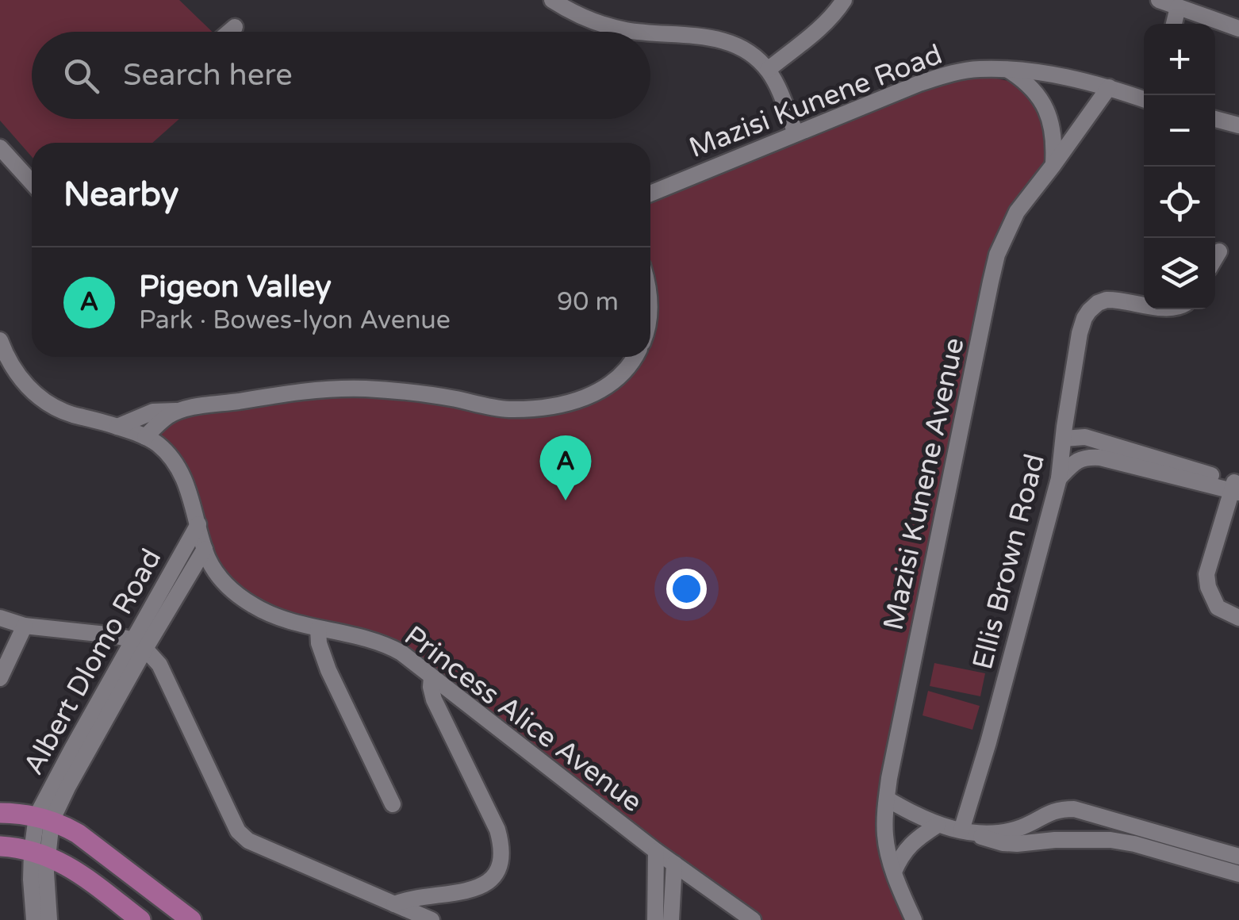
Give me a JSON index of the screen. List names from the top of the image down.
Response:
{
  "streets": {
    "street": [
      "Mazisi Kunene Road",
      "Mazisi Kunene Avenue",
      "Ellis Brown Road",
      "Albert Dlomo Road",
      "Princess Alice Avenue"
    ]
  },
  "crossings": [
    ["Mazisi Kunene Road", "Mazisi Kunene Avenue"],
    ["Albert Dlomo Road", "Princess Alice Avenue"]
  ],
  "page": {
    "map_buttons": ["+", "−"],
    "search": "Search here",
    "heading": "Nearby",
    "list": [
      {
        "mark": "A",
        "name": "Pigeon Valley",
        "note": "Park · Bowes-lyon Avenue",
        "value": "90 m"
      }
    ],
    "pins": "A"
  }
}
